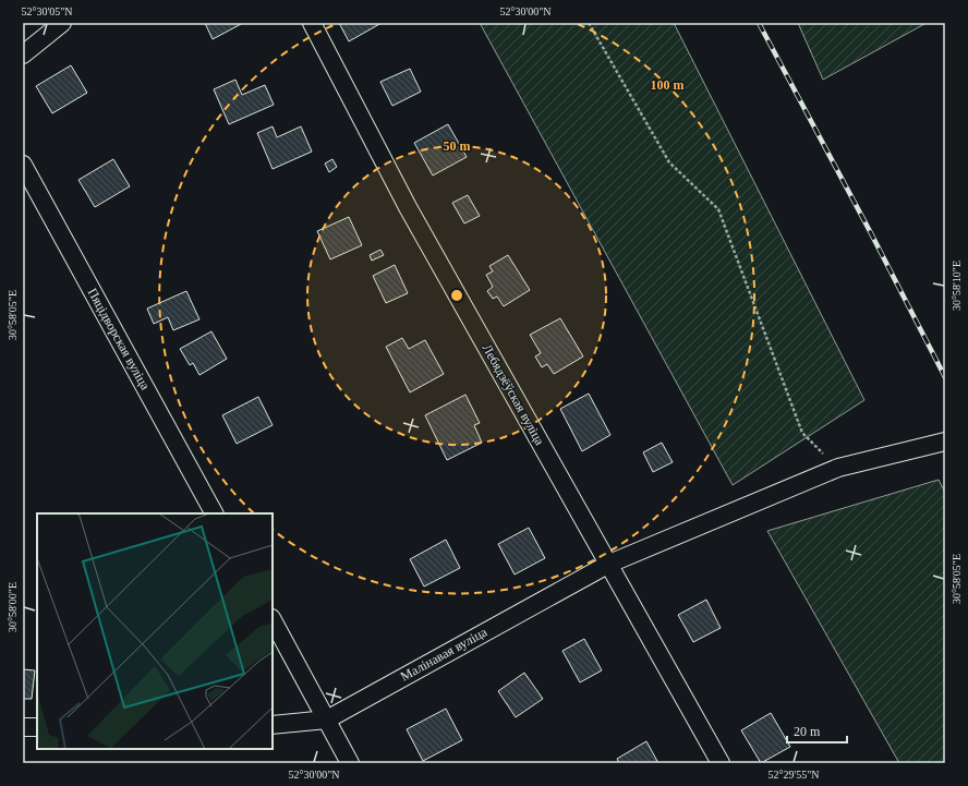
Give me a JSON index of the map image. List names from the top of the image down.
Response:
{
  "streets": {
    "street": ["Пяцідворская вуліца", "Лебядзёўская вуліца", "Малінавая вуліца"]
  },
  "crossings": [
    ["Лебядзёўская вуліца", "Малінавая вуліца"]
  ],
  "scale_bar": "20 m",
  "coordinates": [
    "52°30'05\"N",
    "52°30'00\"N",
    "30°58'10\"E",
    "30°58'05\"E",
    "30°58'00\"E",
    "52°29'55\"N"
  ],
  "rings": ["100 m", "50 m"]
}
